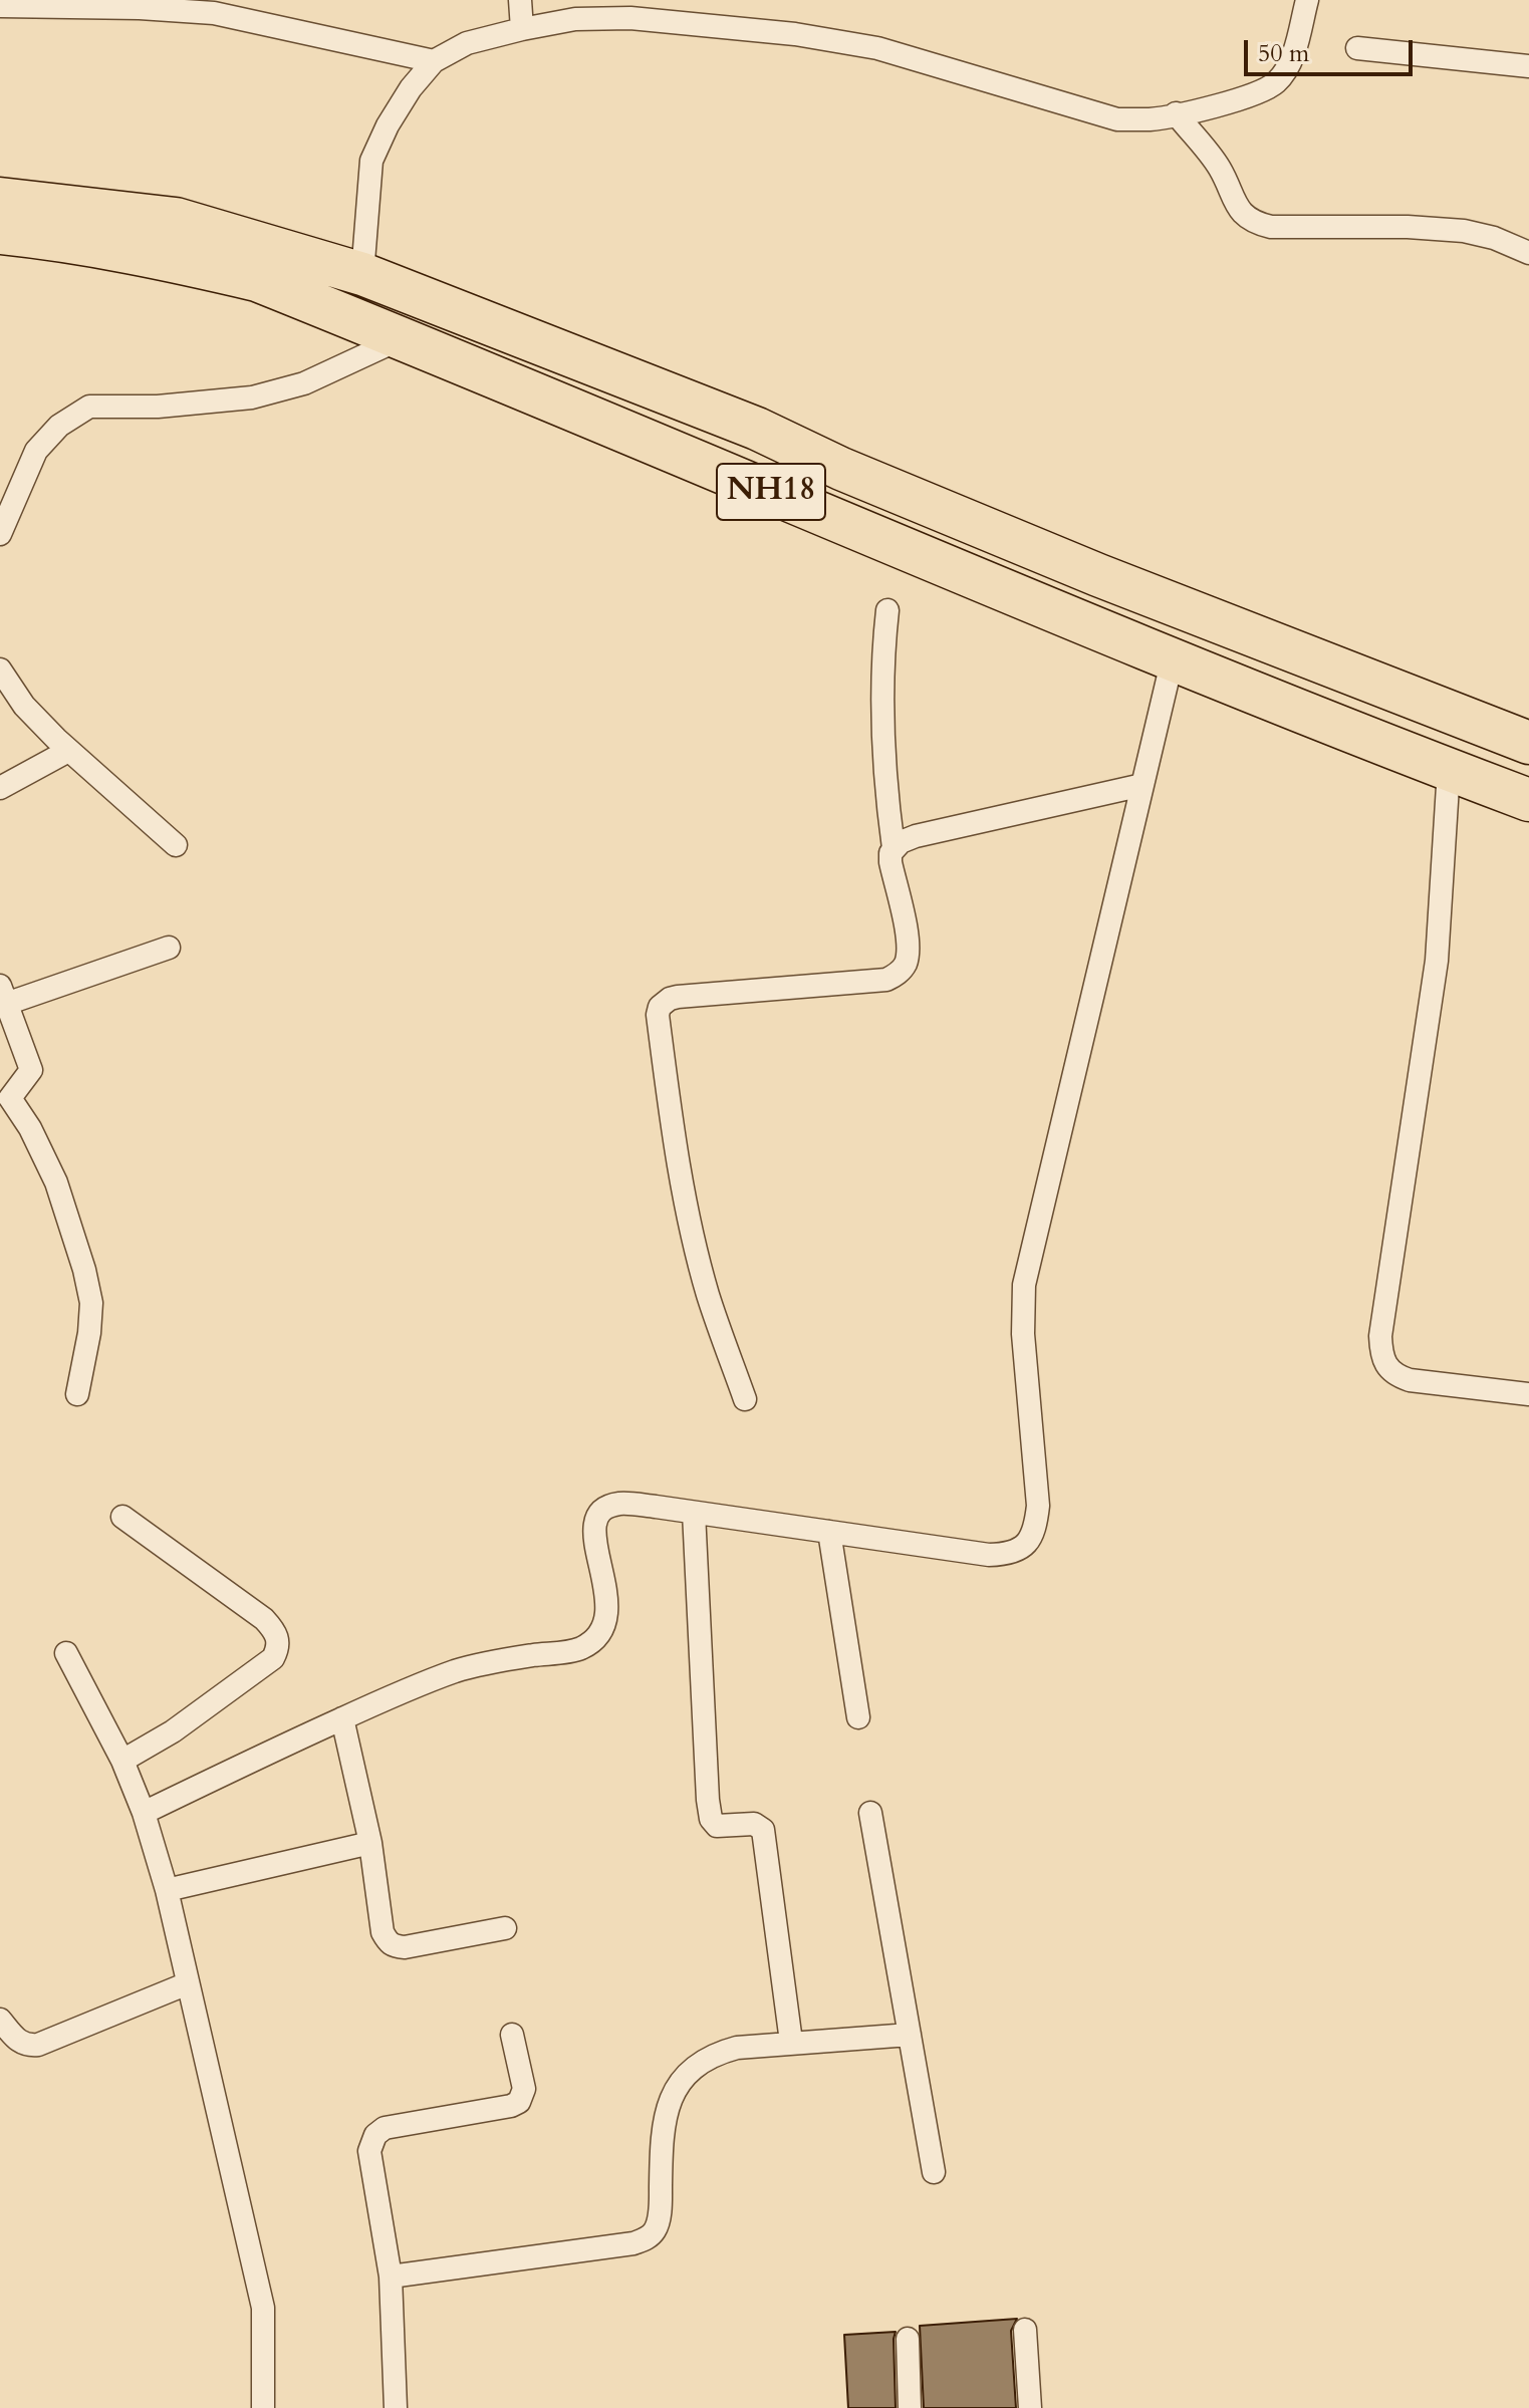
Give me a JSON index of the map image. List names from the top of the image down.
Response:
{
  "streets": {
    "highway": ["NH18"]
  },
  "scale_bar": "50 m"
}
